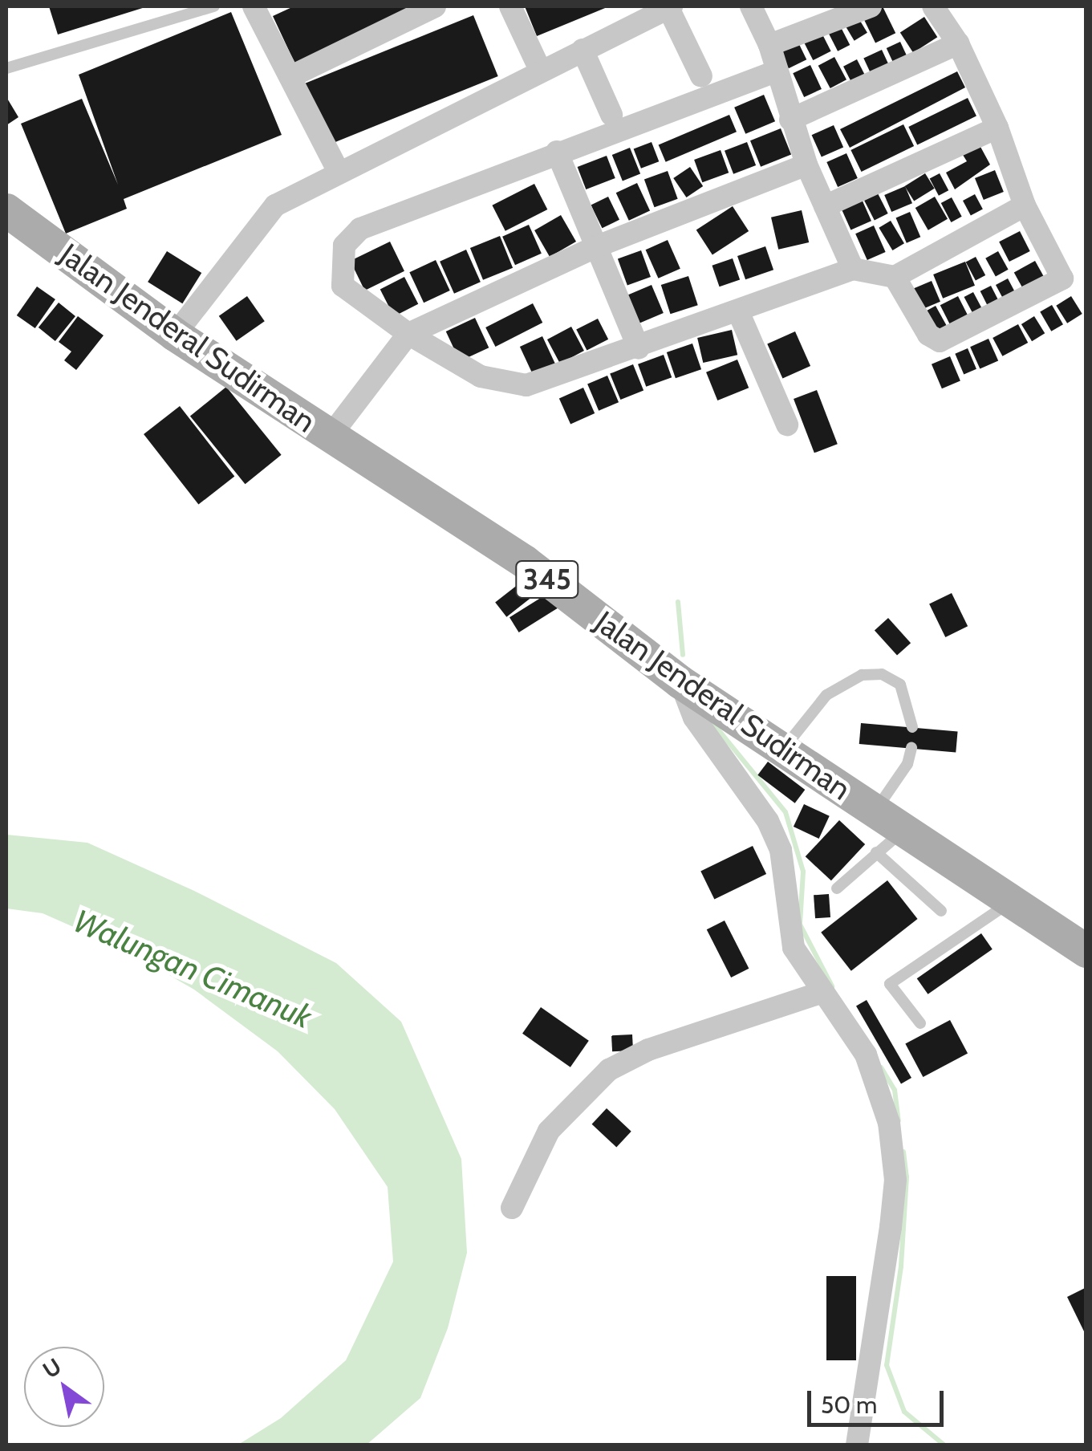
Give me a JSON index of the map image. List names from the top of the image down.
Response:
{
  "streets": {
    "main road": ["Jalan Jenderal Sudirman", "345"]
  },
  "water": ["Walungan Cimanuk"],
  "scale_bar": "50 m",
  "north": "top left"
}
